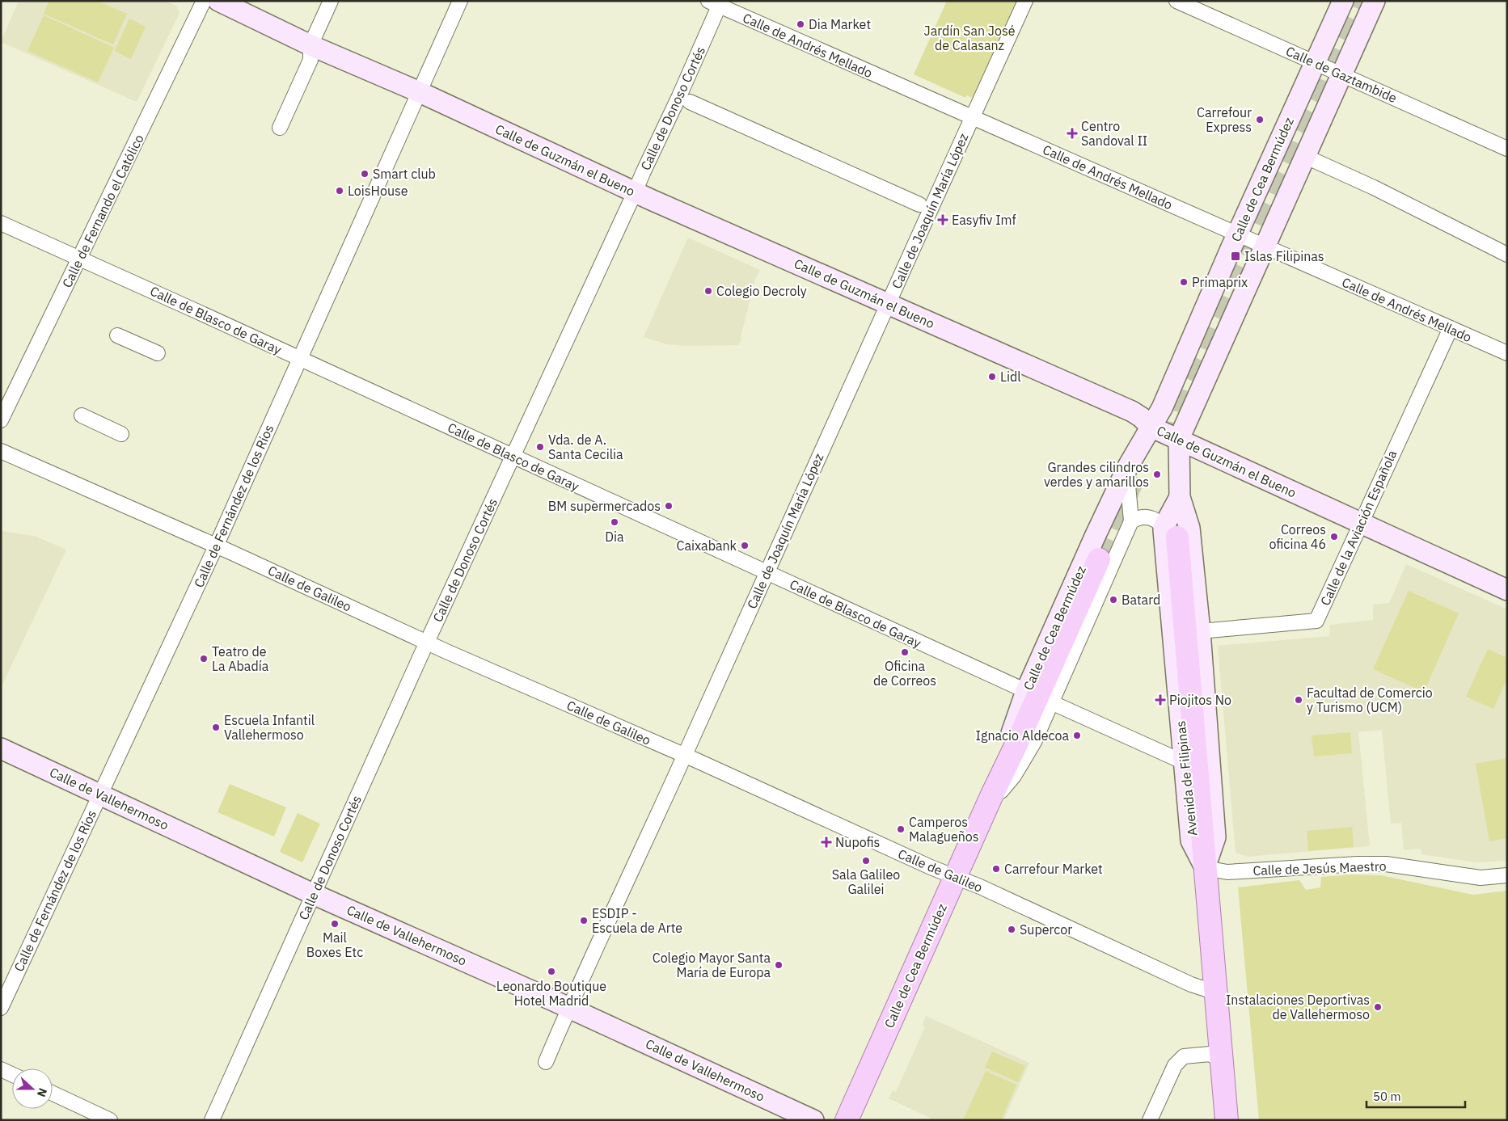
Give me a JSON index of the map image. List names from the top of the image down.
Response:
{
  "streets": {
    "main road": ["Calle de Cea Bermúdez", "Avenida de Filipinas"],
    "street": [
      "Calle de Andrés Mellado",
      "Calle de Gaztambide",
      "Calle de Donoso Cortés",
      "Calle de Guzmán el Bueno",
      "Calle de Fernando el Católico",
      "Calle de Joaquín María López",
      "Calle de Blasco de Garay",
      "Calle de Fernández de los Ríos",
      "Calle de la Aviación Española",
      "Calle de Galileo",
      "Calle de Vallehermoso",
      "Calle de Jesús Maestro"
    ]
  },
  "crossings": [
    ["Calle de Andrés Mellado", "Calle de Donoso Cortés"],
    ["Calle de Andrés Mellado", "Calle de Cea Bermúdez"],
    ["Calle de Andrés Mellado", "Calle de Joaquín María López"],
    ["Calle de Andrés Mellado", "Calle de la Aviación Española"],
    ["Calle de Gaztambide", "Calle de Cea Bermúdez"],
    ["Calle de Donoso Cortés", "Calle de Guzmán el Bueno"],
    ["Calle de Donoso Cortés", "Calle de Blasco de Garay"],
    ["Calle de Donoso Cortés", "Calle de Galileo"],
    ["Calle de Donoso Cortés", "Calle de Vallehermoso"],
    ["Calle de Guzmán el Bueno", "Calle de Cea Bermúdez"],
    ["Calle de Guzmán el Bueno", "Calle de Joaquín María López"],
    ["Calle de Guzmán el Bueno", "Calle de Fernández de los Ríos"],
    ["Calle de Guzmán el Bueno", "Calle de la Aviación Española"],
    ["Calle de Guzmán el Bueno", "Avenida de Filipinas"],
    ["Calle de Cea Bermúdez", "Calle de Blasco de Garay"],
    ["Calle de Cea Bermúdez", "Calle de Galileo"],
    ["Calle de Fernando el Católico", "Calle de Blasco de Garay"],
    ["Calle de Joaquín María López", "Calle de Blasco de Garay"],
    ["Calle de Joaquín María López", "Calle de Galileo"],
    ["Calle de Joaquín María López", "Calle de Vallehermoso"],
    ["Calle de Blasco de Garay", "Calle de Fernández de los Ríos"],
    ["Calle de Fernández de los Ríos", "Calle de Galileo"],
    ["Calle de Fernández de los Ríos", "Calle de Vallehermoso"],
    ["Calle de la Aviación Española", "Avenida de Filipinas"],
    ["Calle de Galileo", "Avenida de Filipinas"],
    ["Avenida de Filipinas", "Calle de Jesús Maestro"]
  ],
  "parks": ["Jardín San José de Calasanz"],
  "places": {
    "other": [
      "Dia Market",
      "Carrefour Express",
      "Smart club",
      "LoisHouse",
      "Primaprix",
      "Colegio Decroly",
      "Lidl",
      "Vda. de A. Santa Cecilia",
      "Grandes cilindros verdes y amarillos",
      "BM supermercados",
      "Dia",
      "Correos oficina 46",
      "Caixabank",
      "Batard",
      "Oficina de Correos",
      "Teatro de La Abadía",
      "Facultad de Comercio y Turismo (UCM)",
      "Escuela Infantil Vallehermoso",
      "Ignacio Aldecoa",
      "Camperos Malagueños",
      "Sala Galileo Galilei",
      "Carrefour Market",
      "ESDIP - Escuela de Arte",
      "Mail Boxes Etc",
      "Supercor",
      "Colegio Mayor Santa María de Europa",
      "Leonardo Boutique Hotel Madrid",
      "Instalaciones Deportivas de Vallehermoso"
    ],
    "health": [
      "Centro Sandoval II",
      "Easyfiv Imf",
      "Piojitos No",
      "Nupofis"
    ],
    "transit": ["Islas Filipinas"]
  },
  "scale_bar": "50 m",
  "north": "right"
}
